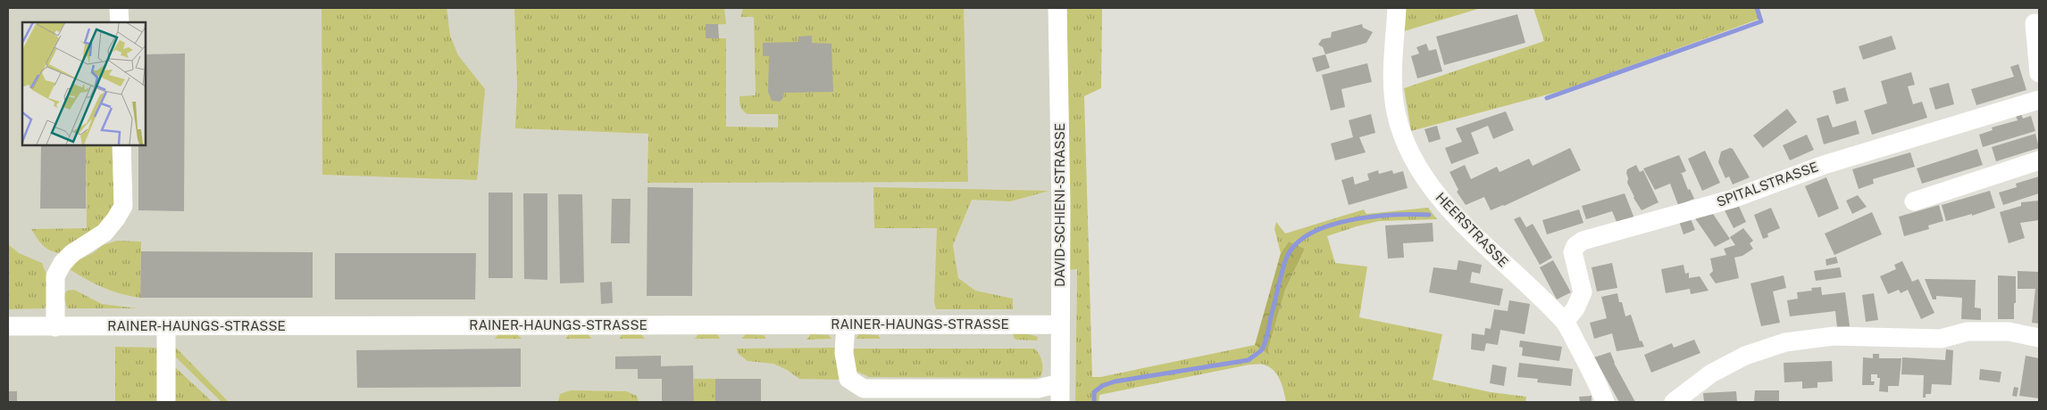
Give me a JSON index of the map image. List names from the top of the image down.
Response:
{
  "streets": {
    "street": [
      "SPITALSTRASSE",
      "DAVID-SCHIENI-STRASSE",
      "HEERSTRASSE",
      "RAINER-HAUNGS-STRASSE"
    ]
  },
  "crossings": [
    ["SPITALSTRASSE", "HEERSTRASSE"],
    ["DAVID-SCHIENI-STRASSE", "RAINER-HAUNGS-STRASSE"]
  ]
}
